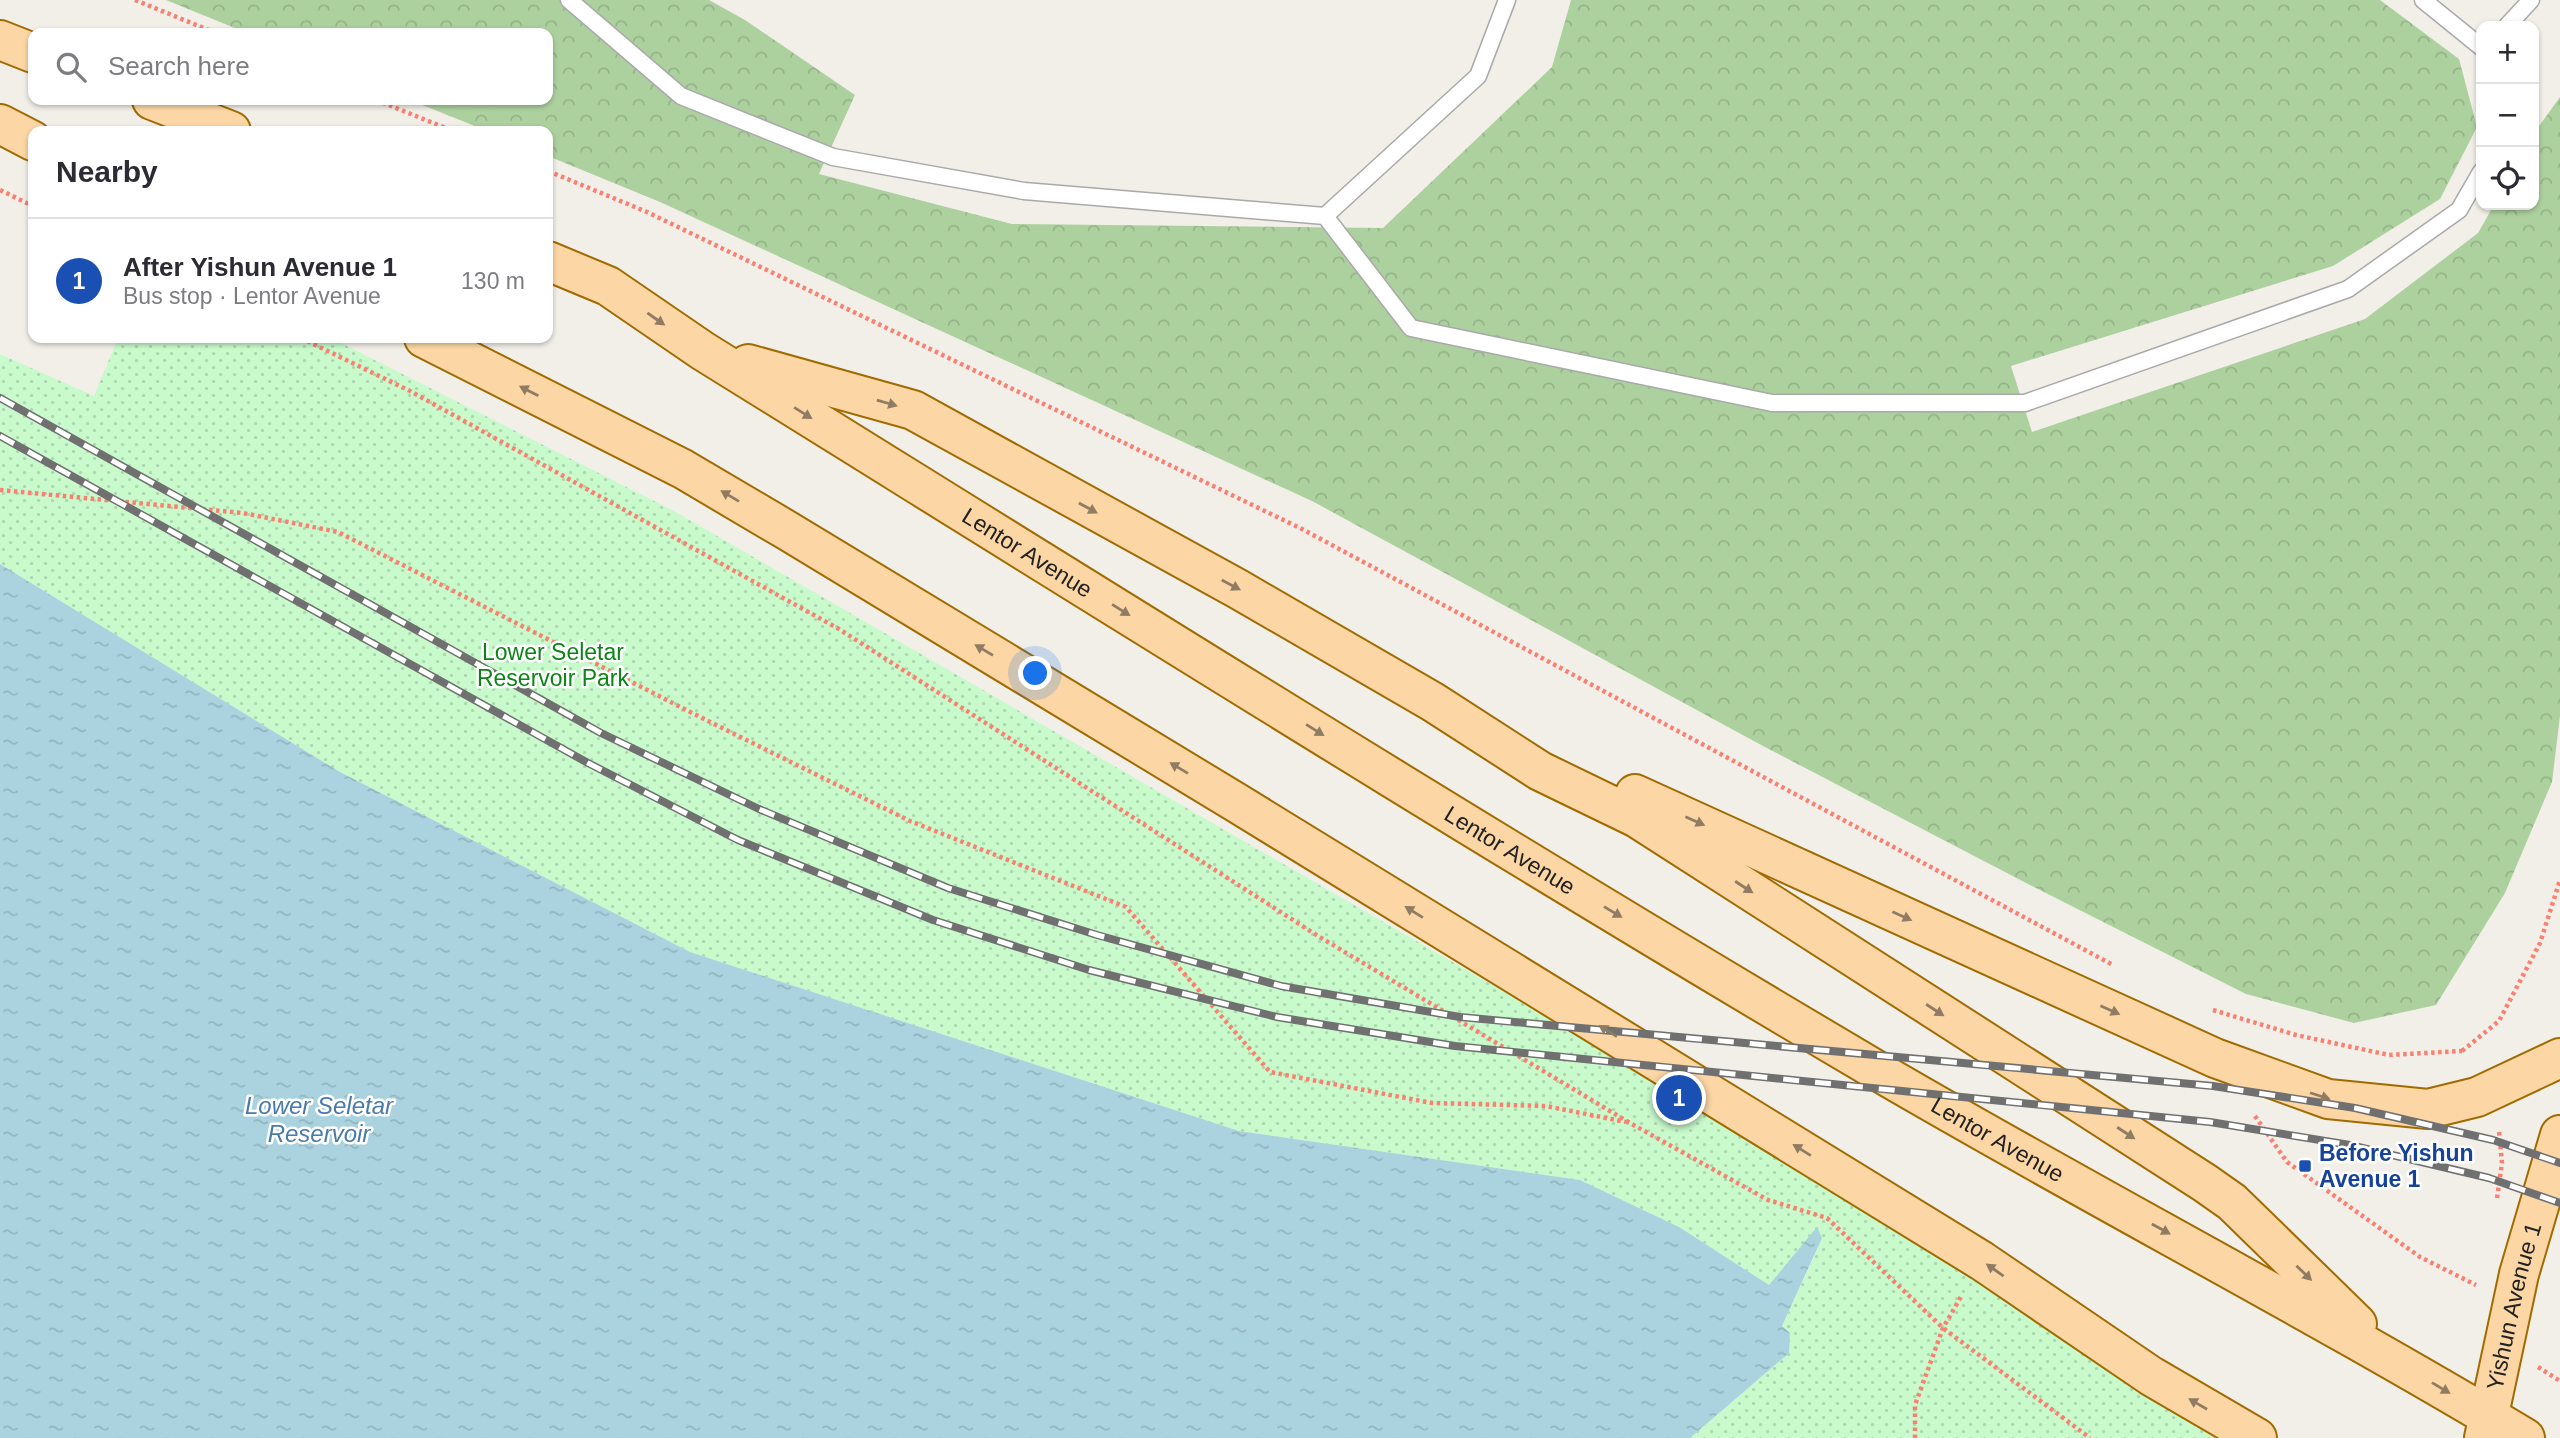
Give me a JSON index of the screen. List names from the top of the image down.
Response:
{
  "streets": {
    "main road": ["Lentor Avenue", "Yishun Avenue 1"]
  },
  "crossings": [
    ["Lentor Avenue", "Yishun Avenue 1"]
  ],
  "water": ["Lower Seletar Reservoir"],
  "parks": ["Lower Seletar Reservoir Park"],
  "places": {
    "transit": ["Before Yishun Avenue 1"]
  },
  "page": {
    "map_buttons": ["+", "−"],
    "search": "Search here",
    "heading": "Nearby",
    "list": [
      {
        "mark": "1",
        "name": "After Yishun Avenue 1",
        "note": "Bus stop · Lentor Avenue",
        "value": "130 m"
      }
    ],
    "pins": "1"
  }
}
